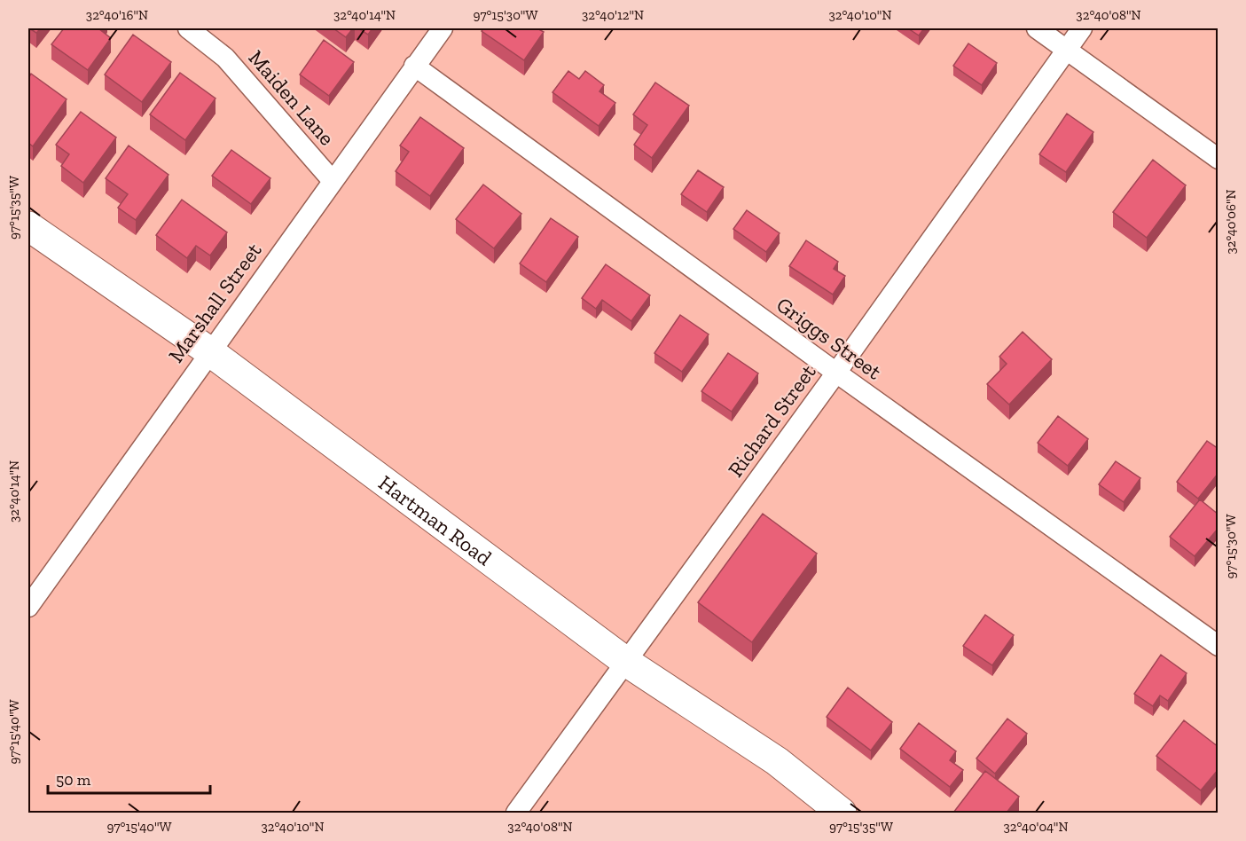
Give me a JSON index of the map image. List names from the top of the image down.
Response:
{
  "streets": {
    "street": [
      "Maiden Lane",
      "Marshall Street",
      "Griggs Street",
      "Richard Street",
      "Hartman Road"
    ]
  },
  "crossings": [
    ["Maiden Lane", "Marshall Street"],
    ["Marshall Street", "Griggs Street"],
    ["Marshall Street", "Hartman Road"],
    ["Griggs Street", "Richard Street"],
    ["Richard Street", "Hartman Road"]
  ],
  "scale_bar": "50 m",
  "coordinates": [
    "32°40'16\"N",
    "32°40'14\"N",
    "97°15'30\"W",
    "32°40'12\"N",
    "32°40'10\"N",
    "32°40'08\"N",
    "97°15'35\"W",
    "32°40'06\"N",
    "97°15'40\"W",
    "32°40'04\"N"
  ]
}
